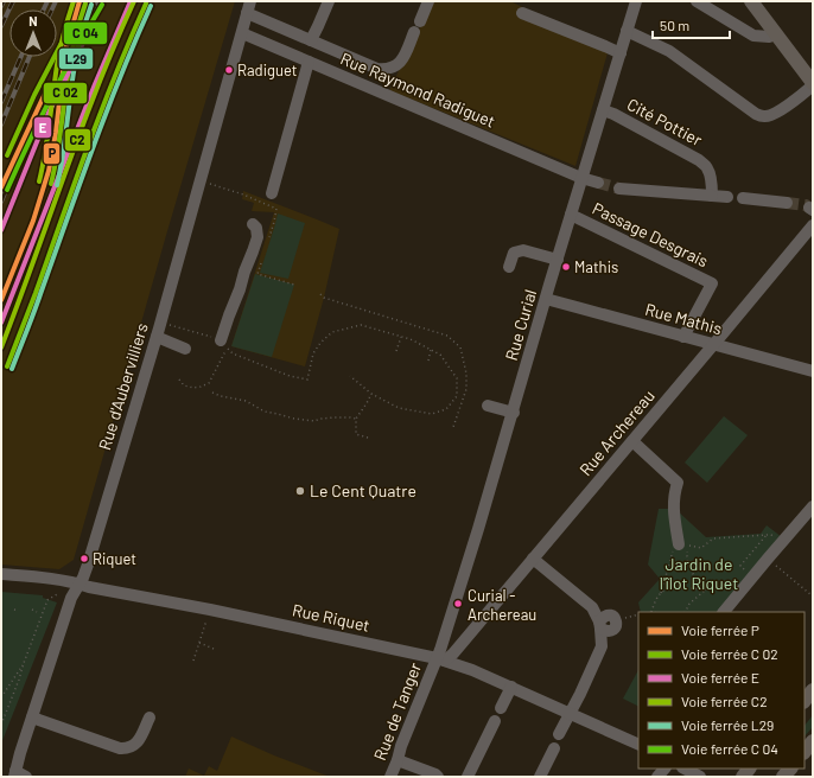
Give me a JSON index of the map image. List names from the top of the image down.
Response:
{
  "streets": {
    "street": [
      "Rue Raymond Radiguet",
      "Cité Pottier",
      "Passage Desgrais",
      "Rue Mathis",
      "Rue Curial",
      "Rue d'Aubervilliers",
      "Rue Archereau",
      "Rue Riquet",
      "Rue de Tanger"
    ]
  },
  "crossings": [
    ["Rue Raymond Radiguet", "Rue Curial"],
    ["Rue Raymond Radiguet", "Rue d'Aubervilliers"],
    ["Cité Pottier", "Rue Curial"],
    ["Passage Desgrais", "Rue Mathis"],
    ["Passage Desgrais", "Rue Curial"],
    ["Rue Mathis", "Rue Curial"],
    ["Rue Mathis", "Rue Archereau"],
    ["Rue Curial", "Rue Archereau"],
    ["Rue Curial", "Rue Riquet"],
    ["Rue Curial", "Rue de Tanger"],
    ["Rue d'Aubervilliers", "Rue Riquet"],
    ["Rue Archereau", "Rue Riquet"],
    ["Rue Archereau", "Rue de Tanger"],
    ["Rue Riquet", "Rue de Tanger"]
  ],
  "parks": ["Jardin de l'îlot Riquet"],
  "places": [
    "Radiguet",
    "Mathis",
    "Le Cent Quatre",
    "Riquet",
    "Curial - Archereau"
  ],
  "lines": [
    "rail line P",
    "rail line E",
    "rail line C2",
    "rail line L29"
  ],
  "legend": [
    "Voie ferrée P",
    "Voie ferrée C 02",
    "Voie ferrée E",
    "Voie ferrée C2",
    "Voie ferrée L29",
    "Voie ferrée C 04"
  ],
  "scale_bar": "50 m",
  "north": "top"
}
